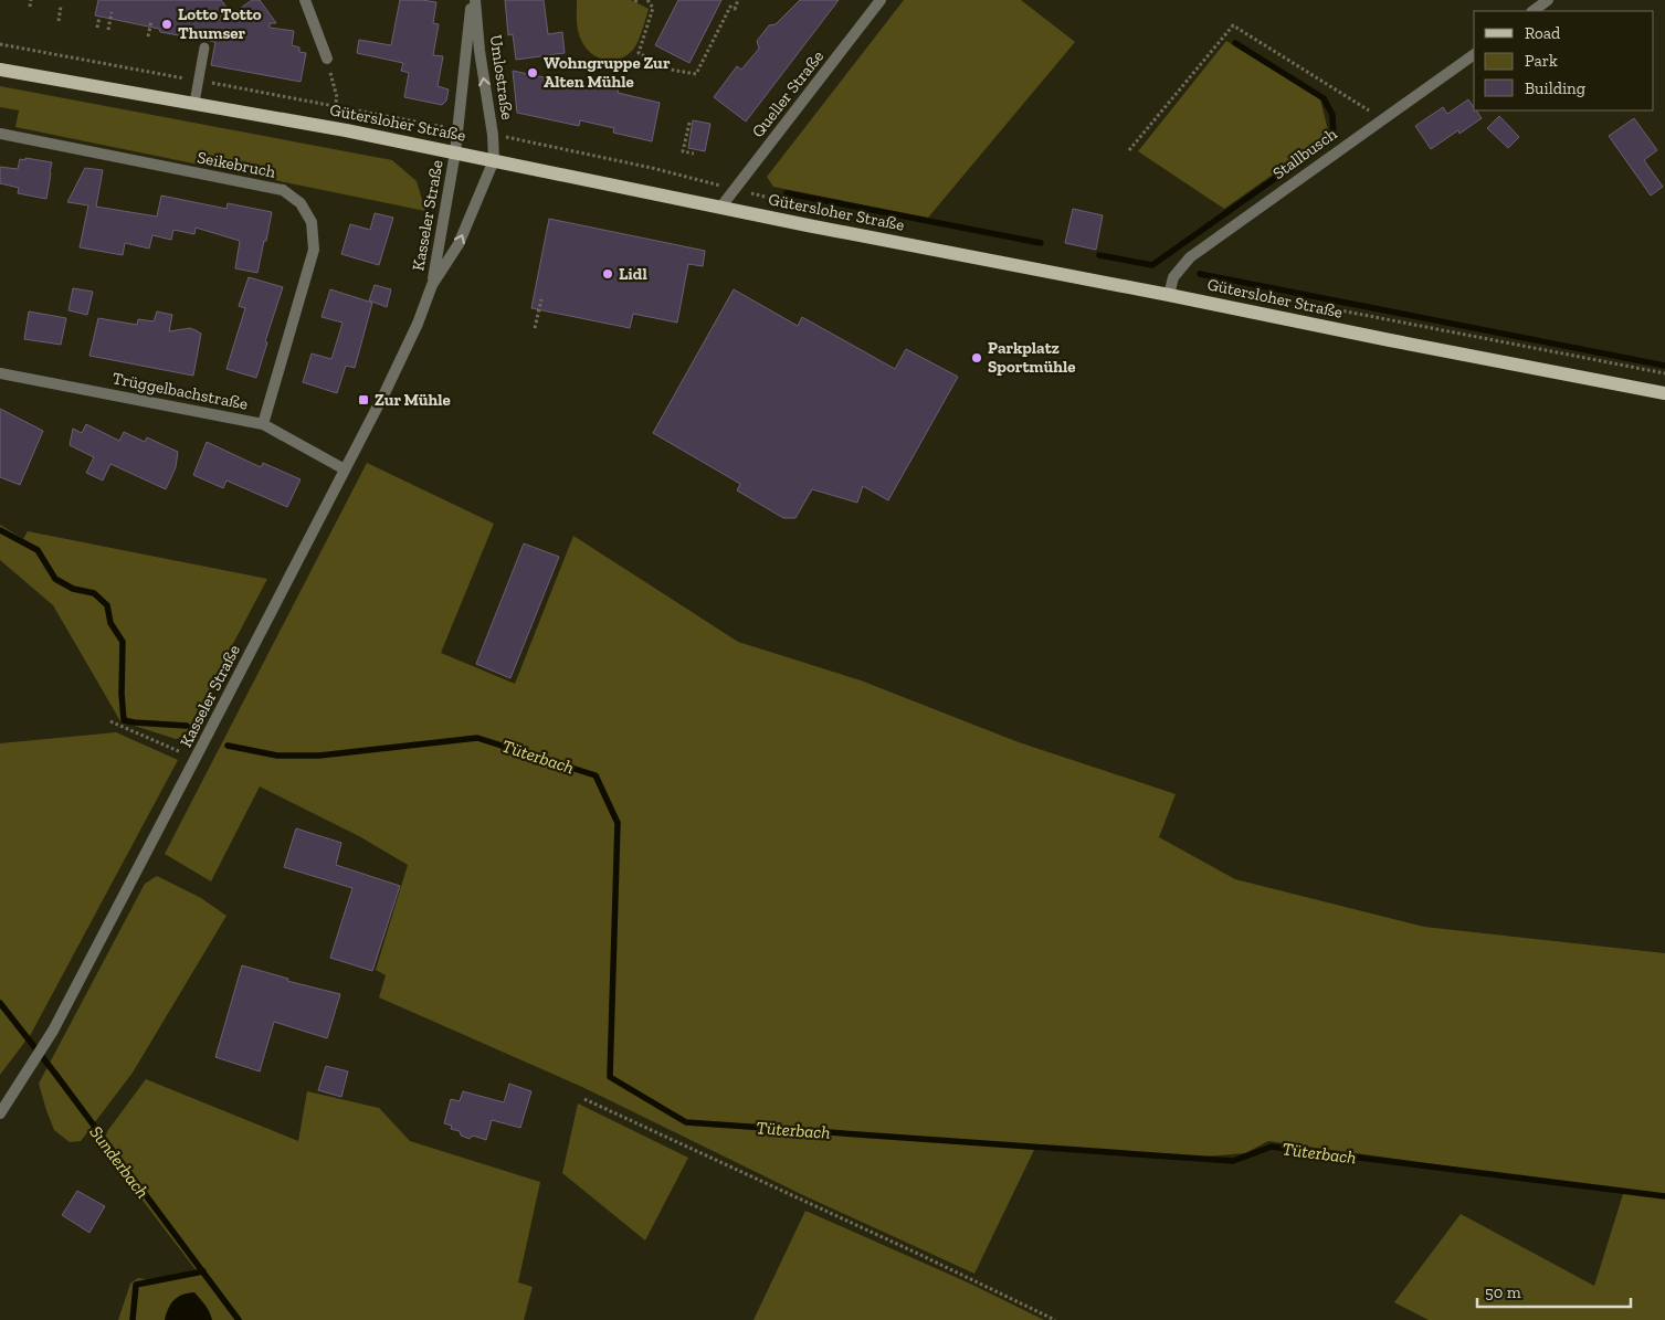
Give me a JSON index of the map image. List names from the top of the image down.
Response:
{
  "streets": {
    "main road": ["Gütersloher Straße"],
    "street": [
      "Umlostraße",
      "Queller Straße",
      "Stallbusch",
      "Seikebruch",
      "Kasseler Straße",
      "Trüggelbachstraße"
    ]
  },
  "crossings": [
    ["Umlostraße", "Gütersloher Straße"],
    ["Umlostraße", "Kasseler Straße"],
    ["Queller Straße", "Gütersloher Straße"],
    ["Gütersloher Straße", "Stallbusch"],
    ["Gütersloher Straße", "Kasseler Straße"],
    ["Seikebruch", "Trüggelbachstraße"],
    ["Kasseler Straße", "Trüggelbachstraße"]
  ],
  "water": ["Tüterbach", "Sunderbach"],
  "places": {
    "other": [
      "Lotto Totto Thumser",
      "Wohngruppe Zur Alten Mühle",
      "Lidl",
      "Parkplatz Sportmühle"
    ],
    "transit": ["Zur Mühle"]
  },
  "legend": ["Road", "Park", "Building"],
  "scale_bar": "50 m"
}
